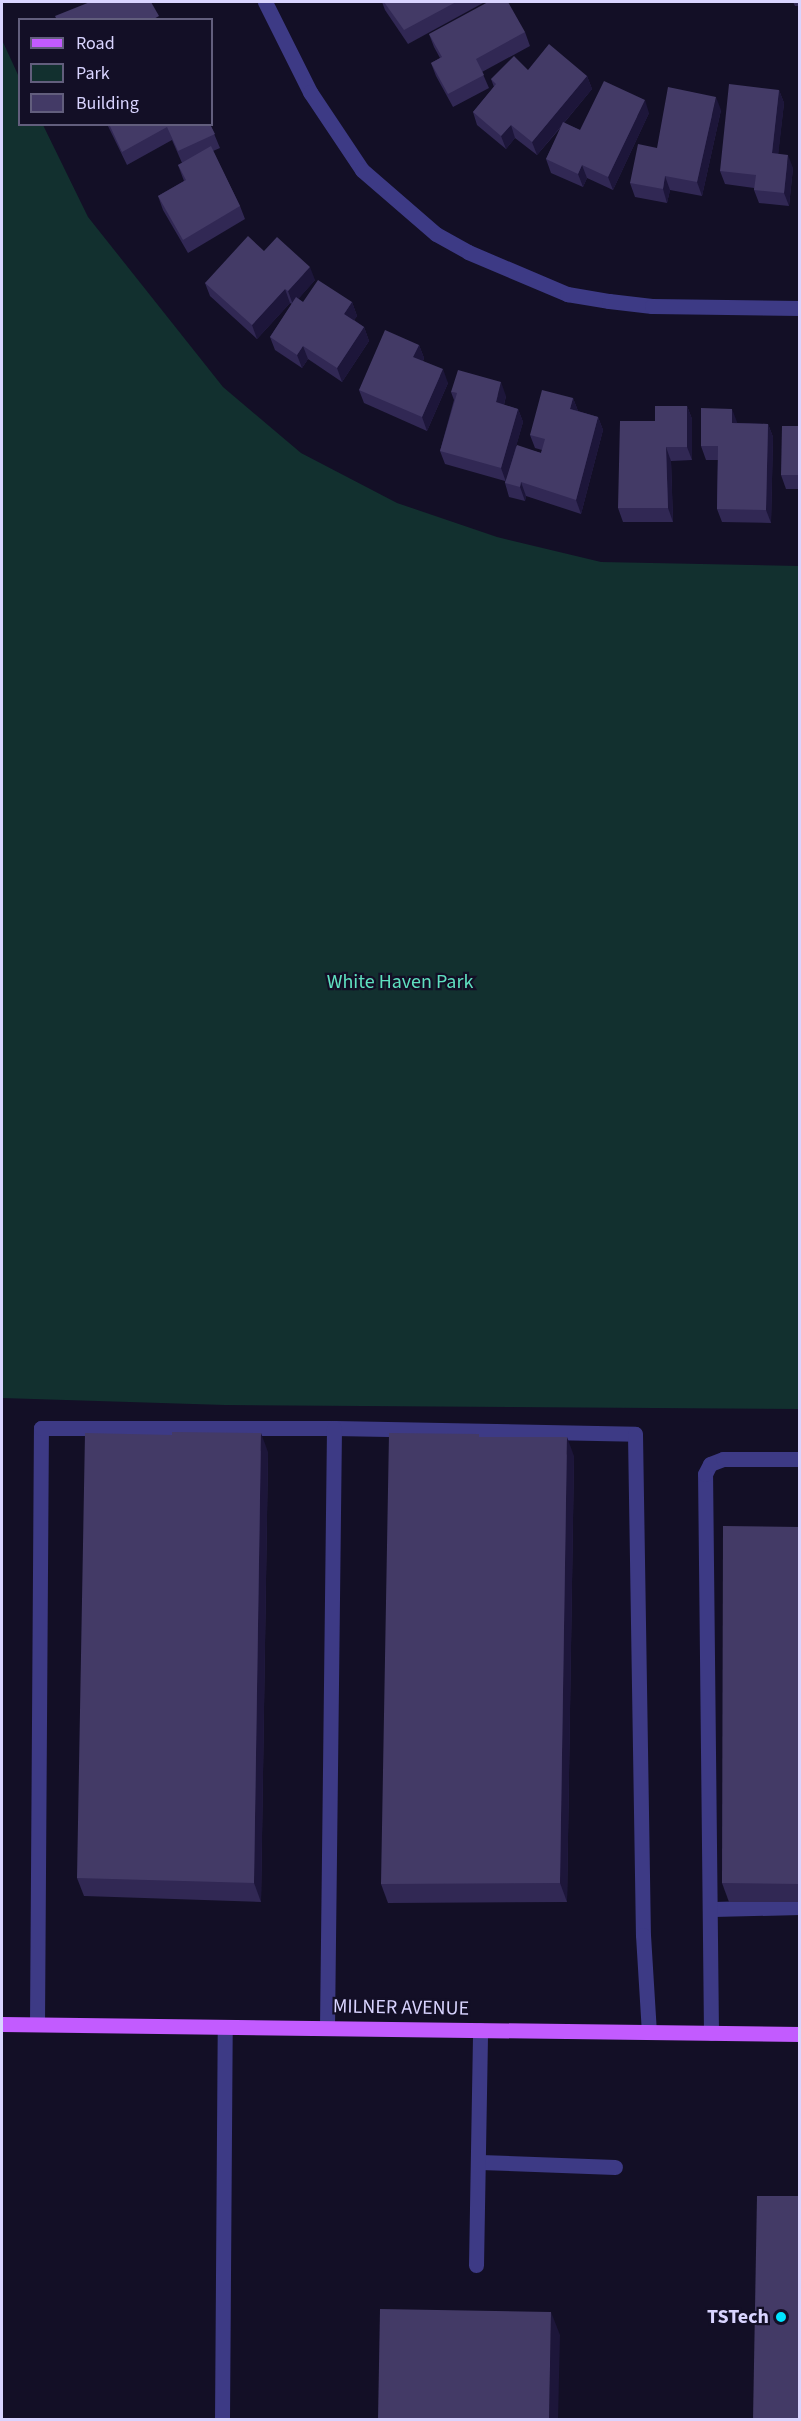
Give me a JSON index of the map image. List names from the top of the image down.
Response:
{
  "streets": {
    "main road": ["MILNER AVENUE"]
  },
  "parks": ["White Haven Park"],
  "places": ["TSTech"],
  "legend": ["Road", "Park", "Building"]
}
